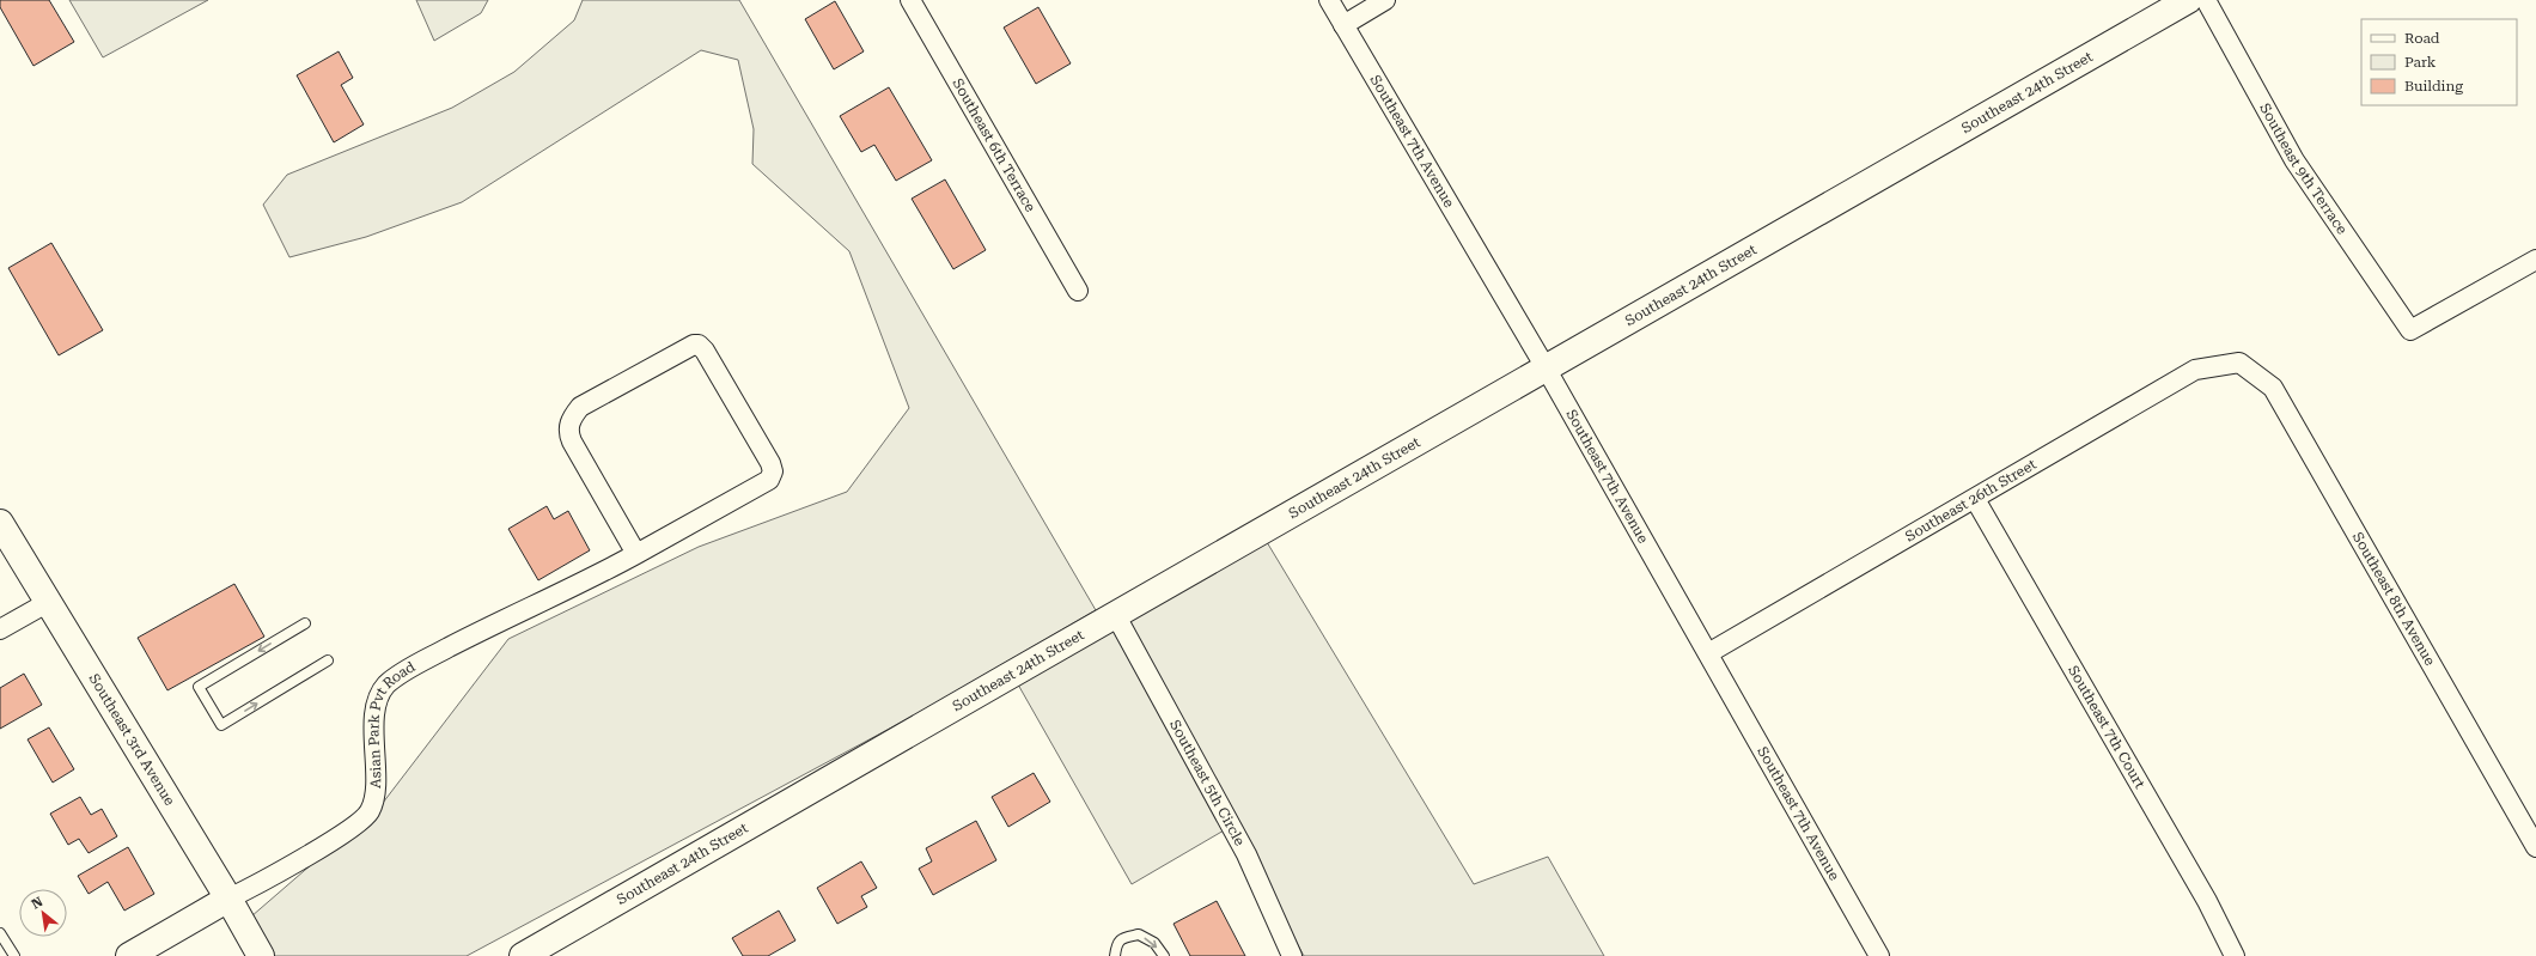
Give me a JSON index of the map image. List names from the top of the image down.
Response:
{
  "streets": {
    "street": [
      "Southeast 24th Street",
      "Southeast 7th Avenue",
      "Southeast 6th Terrace",
      "Southeast 9th Terrace",
      "Southeast 26th Street",
      "Southeast 8th Avenue",
      "Southeast 7th Court",
      "Asian Park Pvt Road",
      "Southeast 3rd Avenue",
      "Southeast 5th Circle"
    ]
  },
  "crossings": [
    ["Southeast 24th Street", "Southeast 7th Avenue"],
    ["Southeast 24th Street", "Southeast 5th Circle"],
    ["Southeast 7th Avenue", "Southeast 26th Street"],
    ["Southeast 26th Street", "Southeast 8th Avenue"],
    ["Southeast 26th Street", "Southeast 7th Court"],
    ["Asian Park Pvt Road", "Southeast 3rd Avenue"]
  ],
  "legend": ["Road", "Park", "Building"],
  "north": "top left"
}
